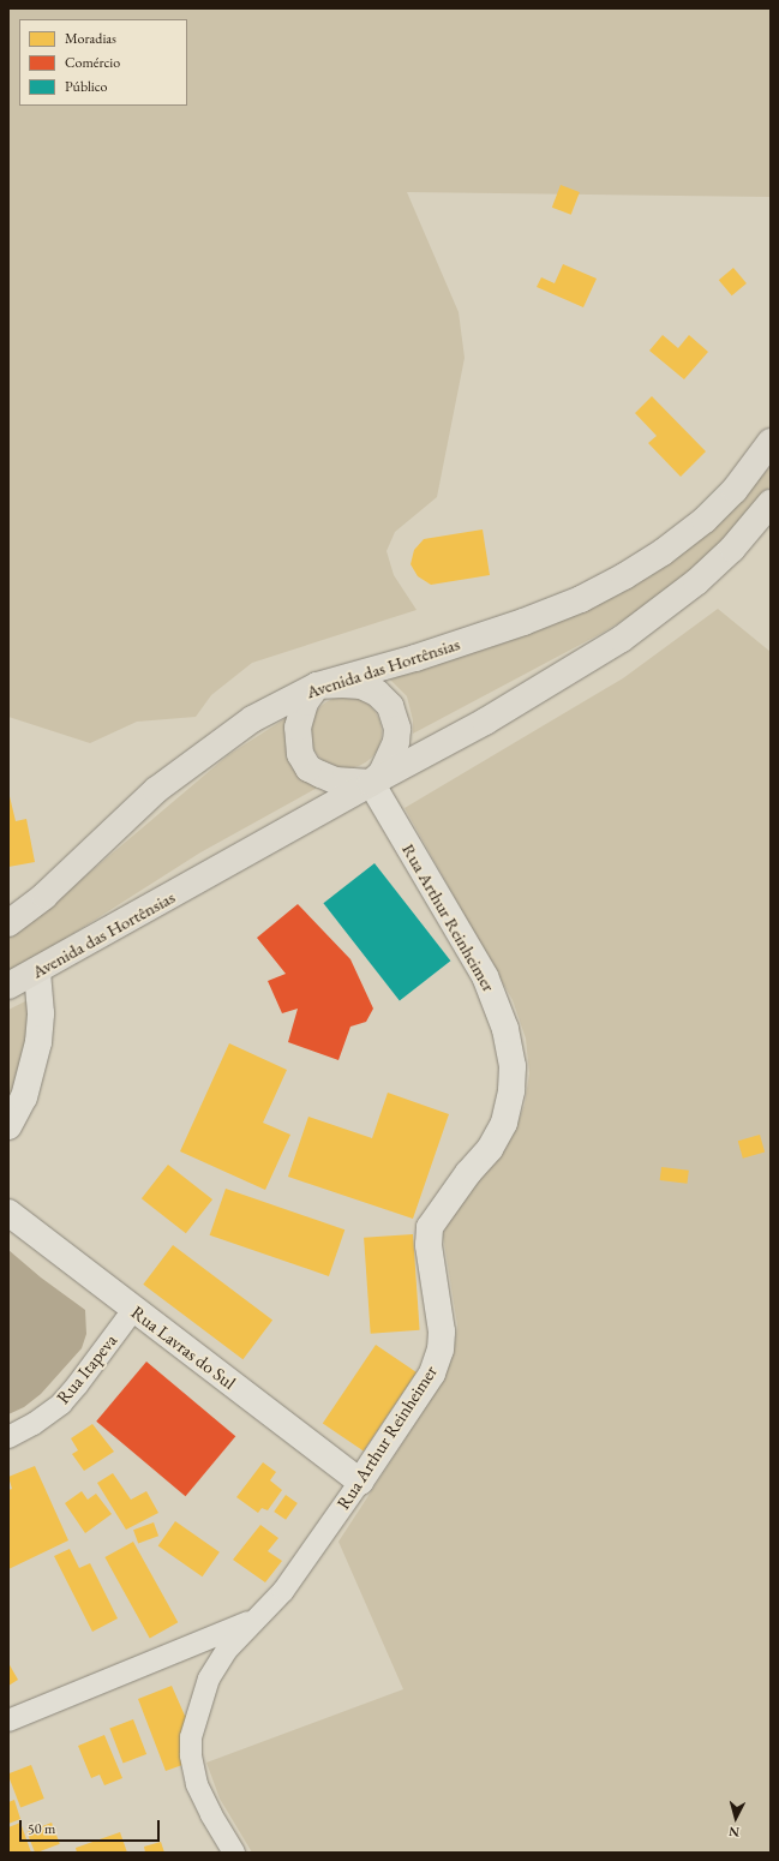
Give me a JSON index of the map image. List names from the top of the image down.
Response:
{
  "streets": {
    "main road": ["Avenida das Hortênsias"],
    "street": ["Rua Arthur Reinheimer", "Rua Lavras do Sul", "Rua Itapeva"]
  },
  "crossings": [
    ["Avenida das Hortênsias", "Rua Arthur Reinheimer"],
    ["Rua Arthur Reinheimer", "Rua Lavras do Sul"],
    ["Rua Lavras do Sul", "Rua Itapeva"]
  ],
  "legend": ["Moradias", "Comércio", "Público"],
  "scale_bar": "50 m",
  "north": "bottom"
}
